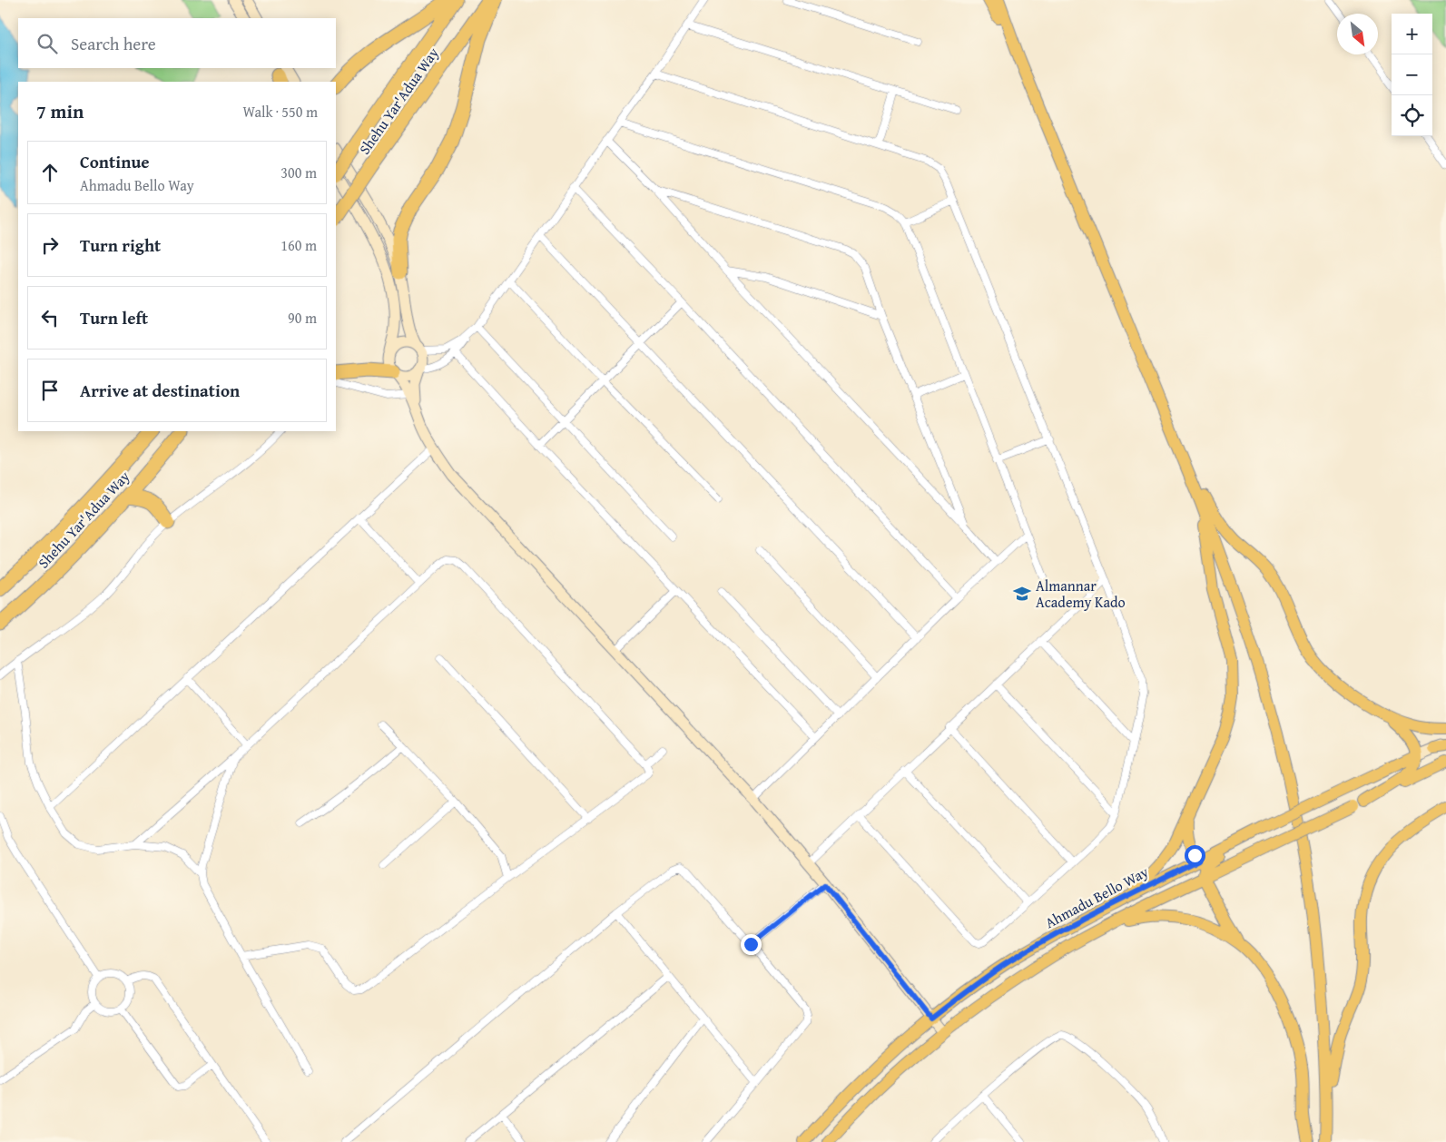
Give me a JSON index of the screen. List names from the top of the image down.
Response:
{
  "streets": {
    "highway": ["Shehu Yar'Adua Way"],
    "main road": ["Ahmadu Bello Way"]
  },
  "places": {
    "school or university": ["Almannar Academy Kado"]
  },
  "north": "bottom right",
  "page": {
    "map_buttons": ["+", "−"],
    "search": "Search here",
    "heading": ["7 min", "Walk · 550 m"],
    "list": [
      ["Continue", "Ahmadu Bello Way", "300 m"],
      ["Turn right", "160 m"],
      ["Turn left", "90 m"],
      "Arrive at destination"
    ]
  }
}
